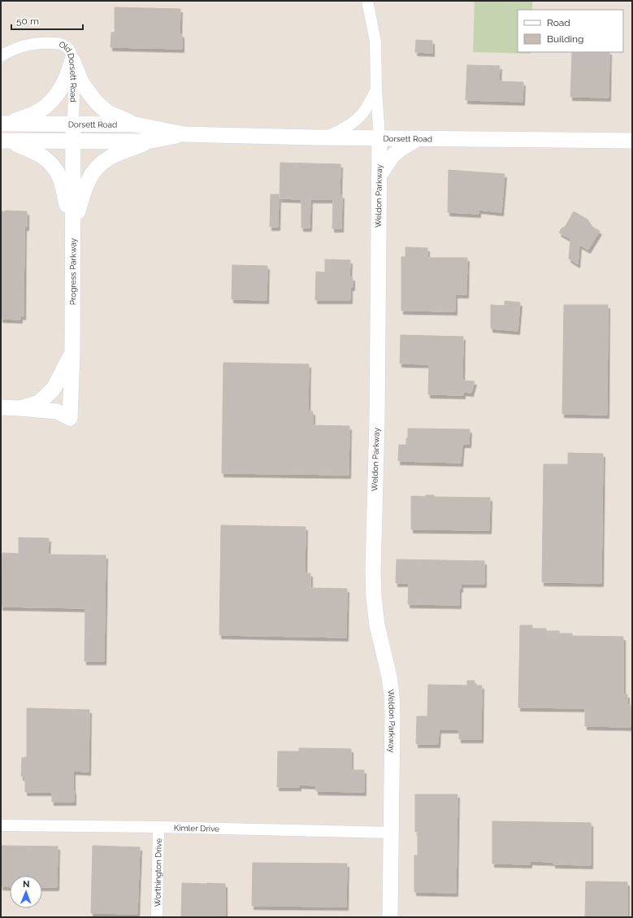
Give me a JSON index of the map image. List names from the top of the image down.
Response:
{
  "streets": {
    "street": [
      "Old Dorsett Road",
      "Dorsett Road",
      "Weldon Parkway",
      "Progress Parkway",
      "Kimler Drive",
      "Worthington Drive"
    ]
  },
  "crossings": [
    ["Old Dorsett Road", "Dorsett Road"],
    ["Old Dorsett Road", "Progress Parkway"],
    ["Dorsett Road", "Weldon Parkway"],
    ["Dorsett Road", "Progress Parkway"],
    ["Weldon Parkway", "Kimler Drive"],
    ["Kimler Drive", "Worthington Drive"]
  ],
  "legend": ["Road", "Building"],
  "scale_bar": "50 m",
  "north": "top"
}
